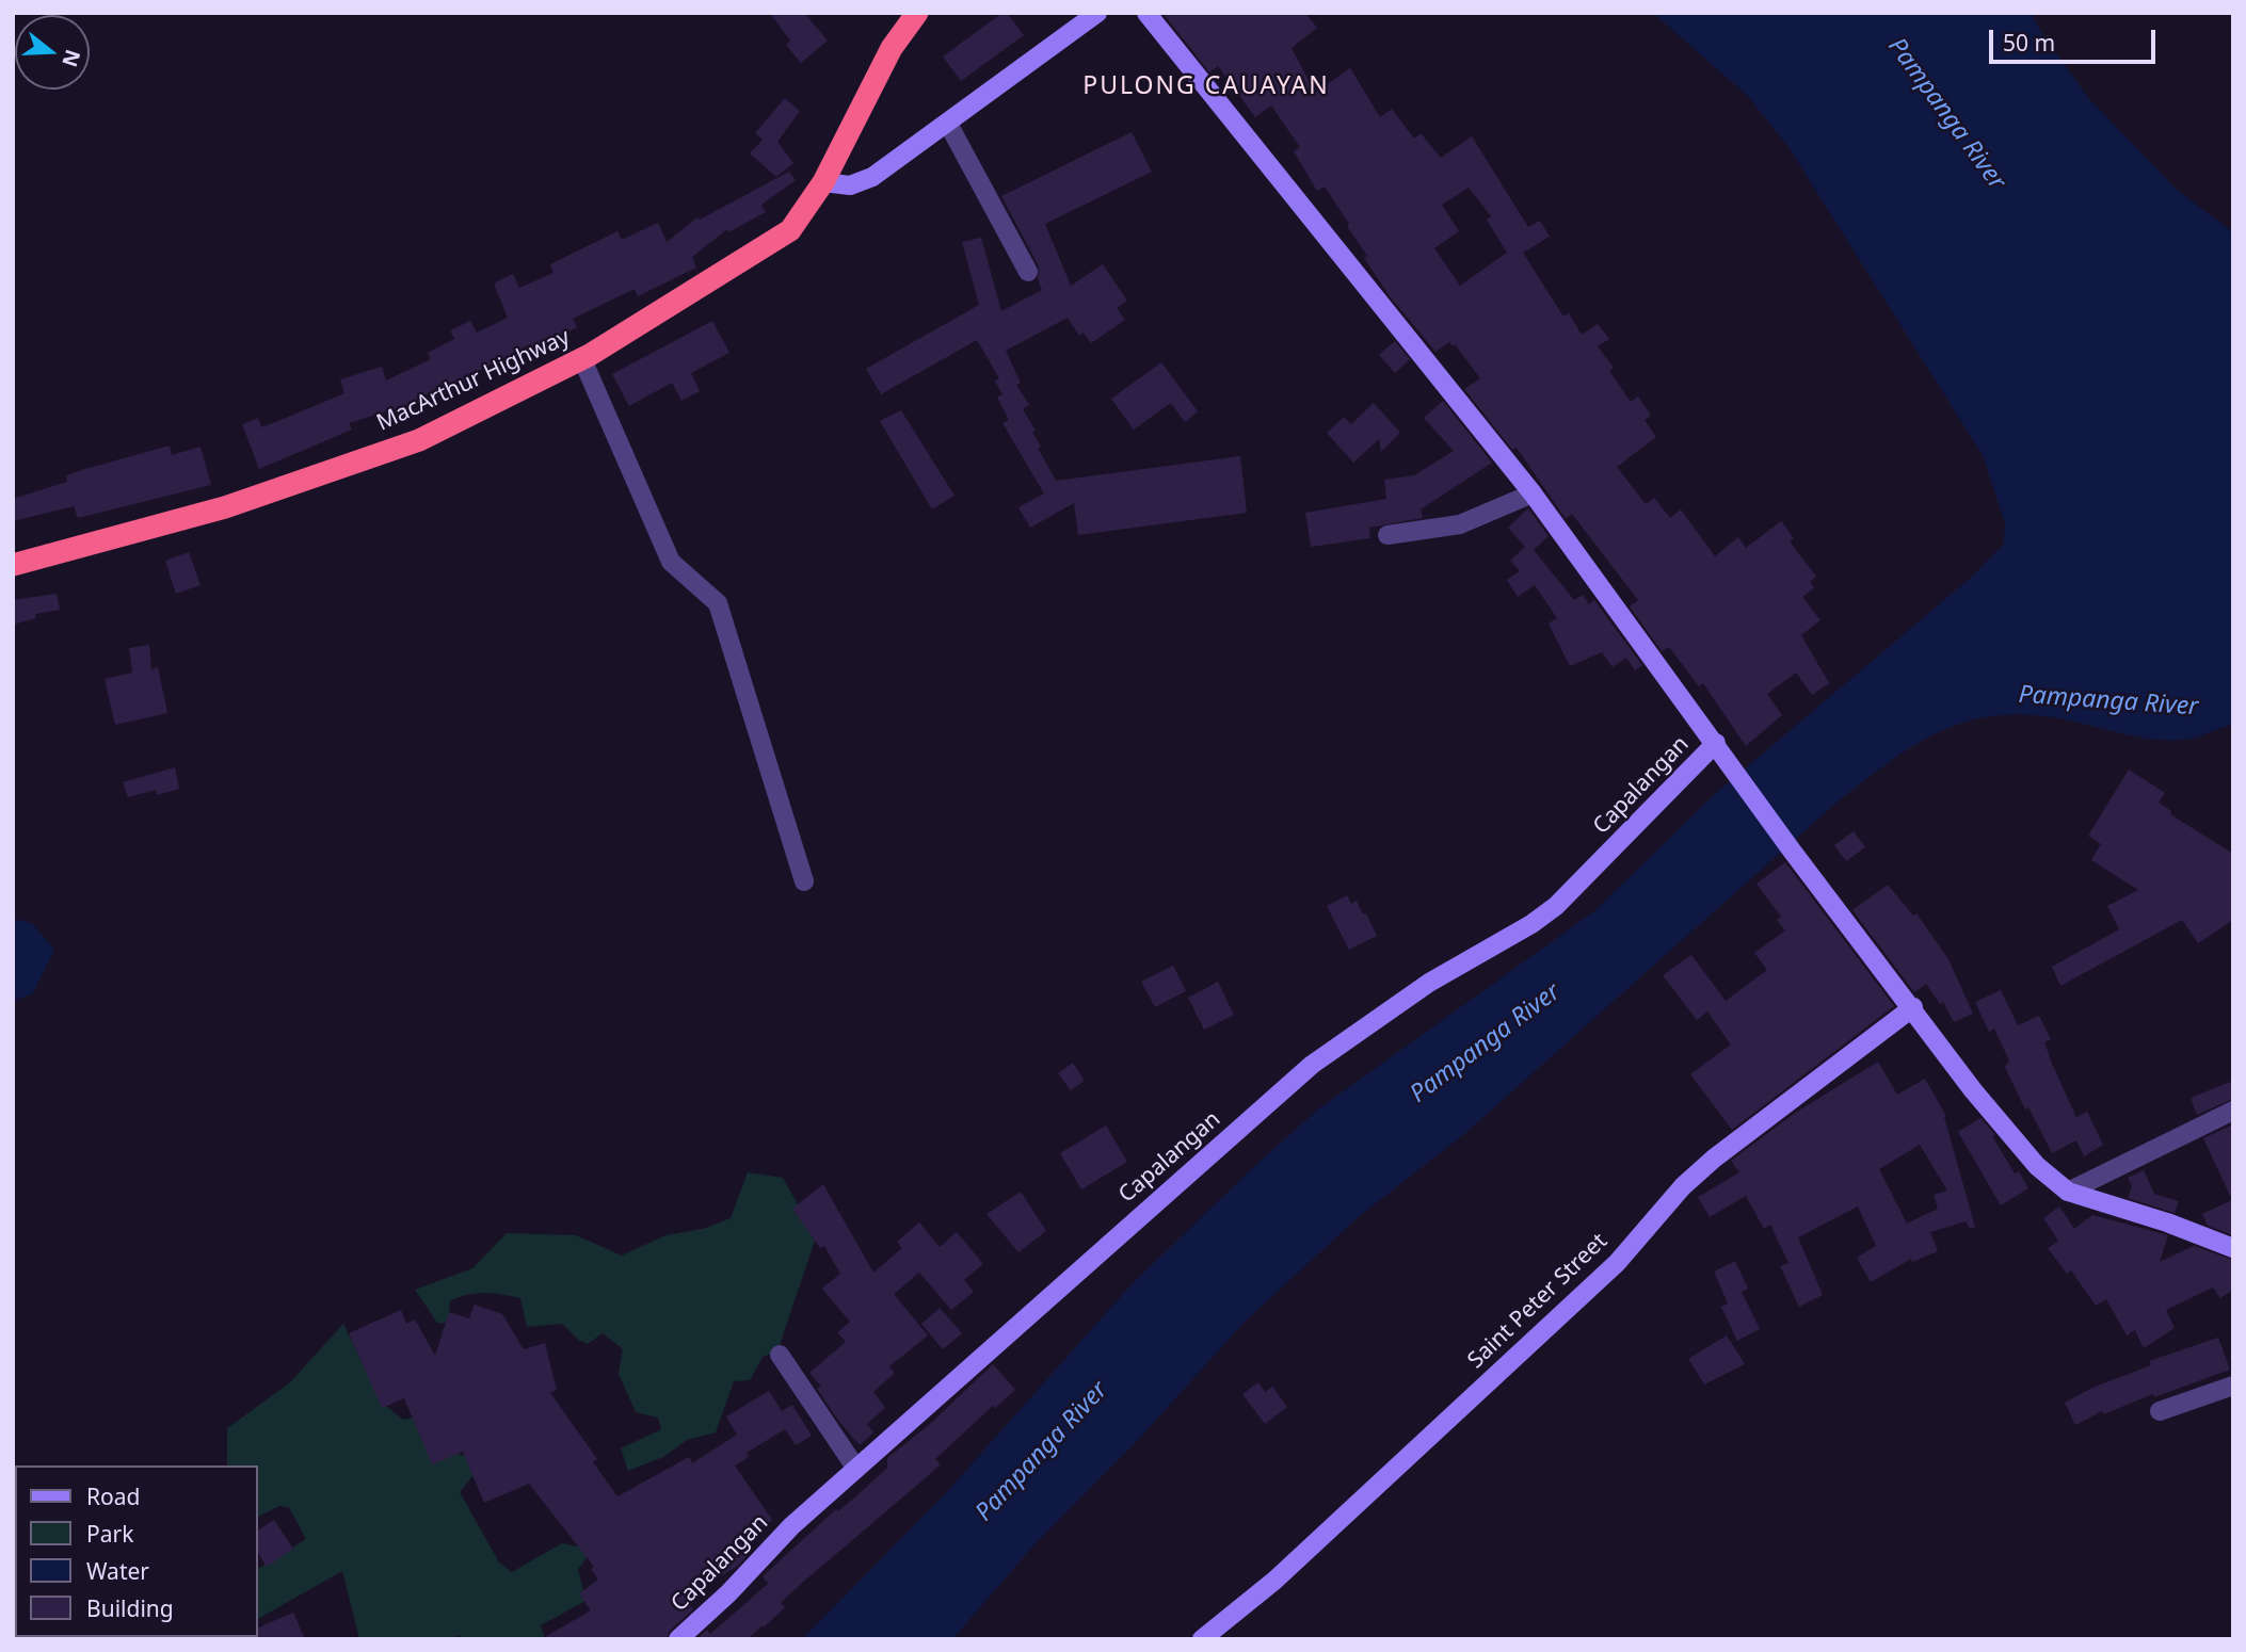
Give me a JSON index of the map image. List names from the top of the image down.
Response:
{
  "streets": {
    "highway": ["MacArthur Highway"],
    "main road": ["Capalangan", "Saint Peter Street"]
  },
  "districts": ["PULONG CAUAYAN"],
  "water": ["Pampanga River"],
  "legend": [
    "Road",
    "Park",
    "Water",
    "Building"
  ],
  "scale_bar": "50 m",
  "north": "right"
}
